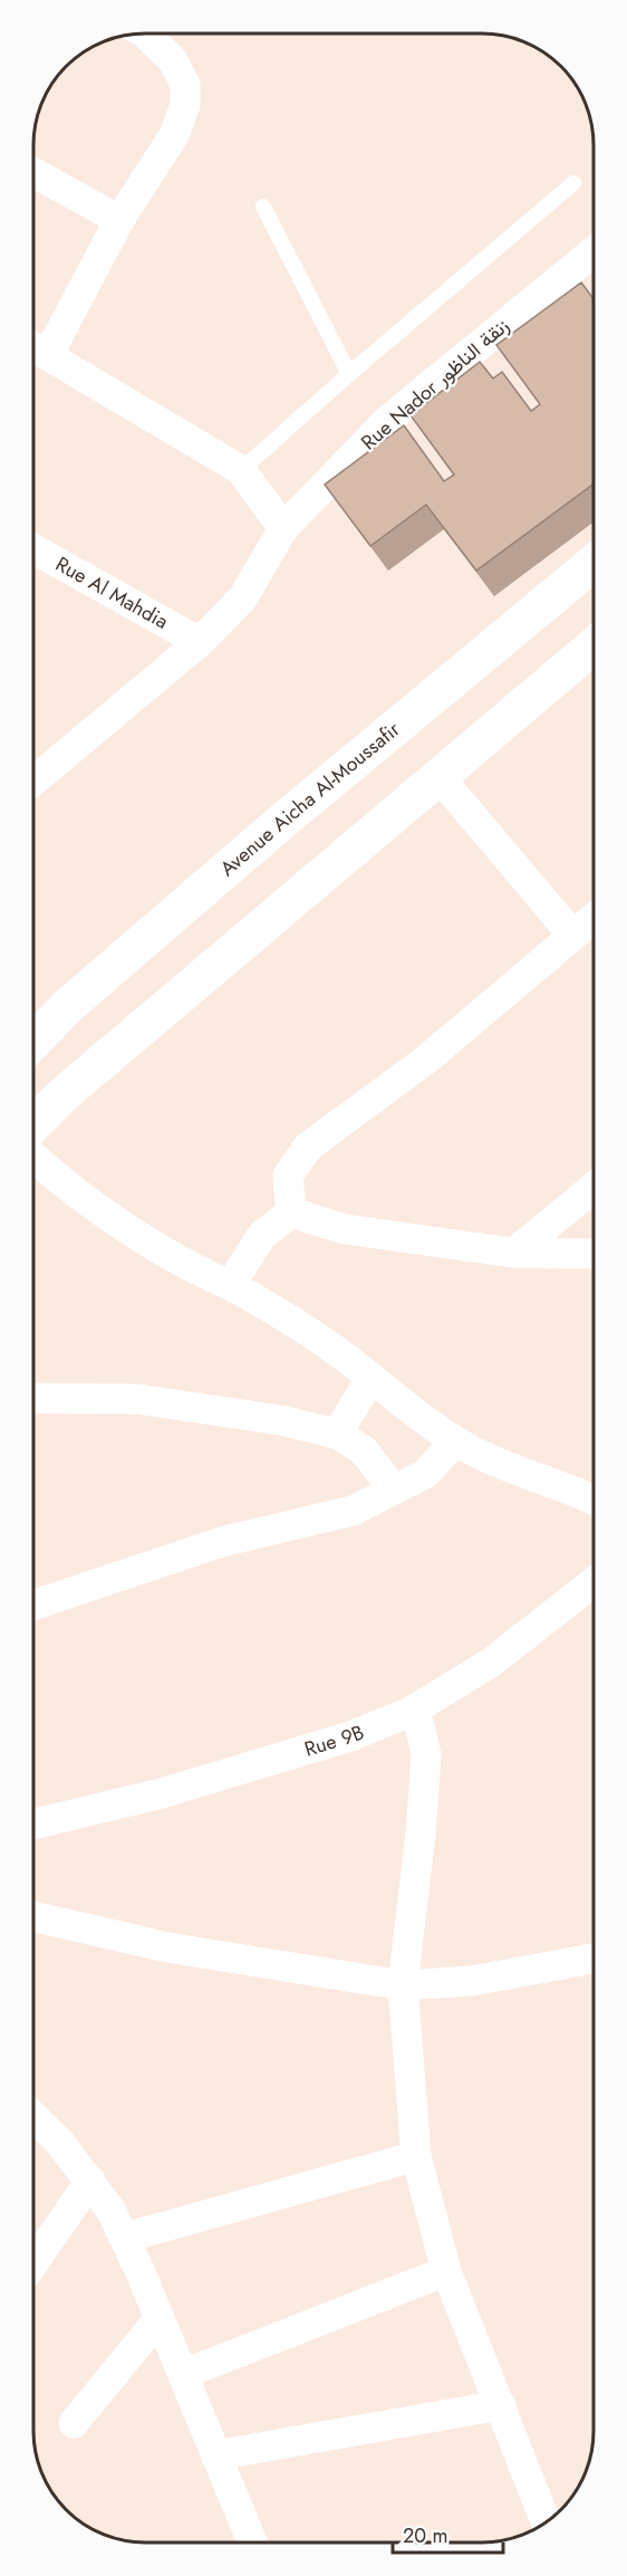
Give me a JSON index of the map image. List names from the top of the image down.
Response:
{
  "streets": {
    "main road": ["Avenue Aicha Al-Moussafir"],
    "street": ["Rue Nador زنقة الناظور", "Rue Al Mahdia", "Rue 9B"]
  },
  "crossings": [
    ["Rue Nador زنقة الناظور", "Rue Al Mahdia"]
  ],
  "scale_bar": "20 m"
}
